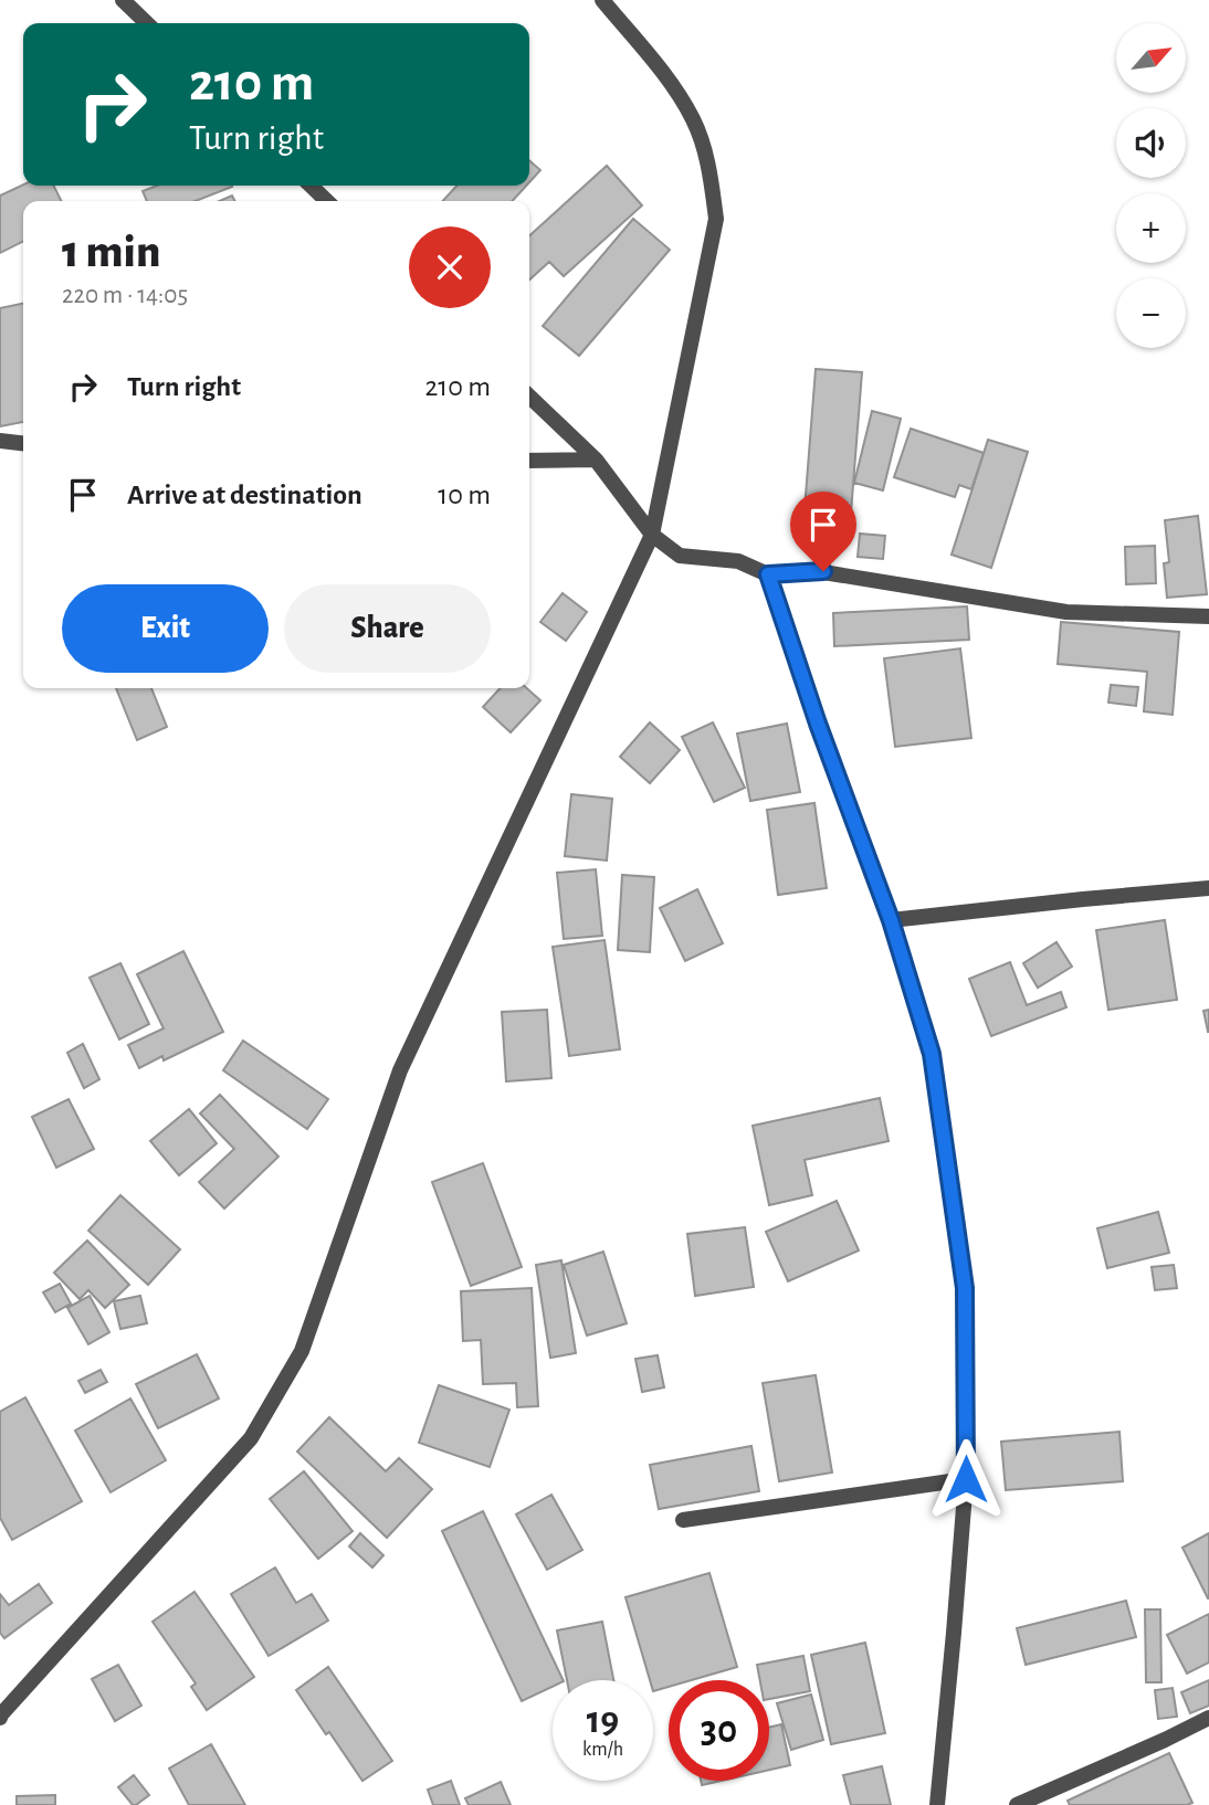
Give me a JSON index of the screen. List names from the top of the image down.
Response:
{
  "north": "top right",
  "page": {
    "map_buttons": ["+", "−"],
    "turn": ["210 m", "Turn right"],
    "heading": ["1 min", "220 m · 14:05"],
    "list": [
      {
        "name": "Turn right",
        "value": "210 m"
      },
      {
        "name": "Arrive at destination",
        "value": "10 m"
      }
    ],
    "buttons": ["Exit", "Share"],
    "speed": "19 km/h",
    "limit": "30"
  }
}
